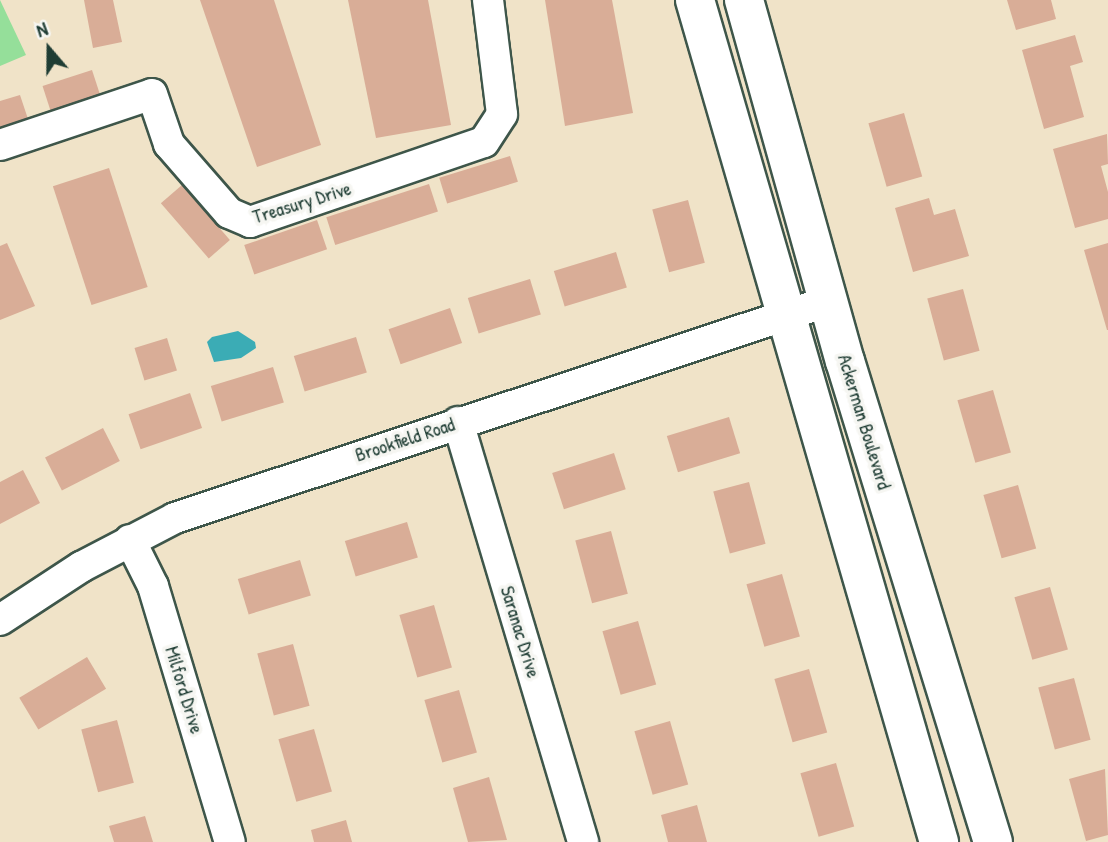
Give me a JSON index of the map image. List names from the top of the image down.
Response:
{
  "streets": {
    "street": [
      "Treasury Drive",
      "Ackerman Boulevard",
      "Brookfield Road",
      "Saranac Drive",
      "Milford Drive"
    ]
  },
  "crossings": [
    ["Ackerman Boulevard", "Brookfield Road"],
    ["Brookfield Road", "Saranac Drive"],
    ["Brookfield Road", "Milford Drive"]
  ],
  "north": "top"
}
